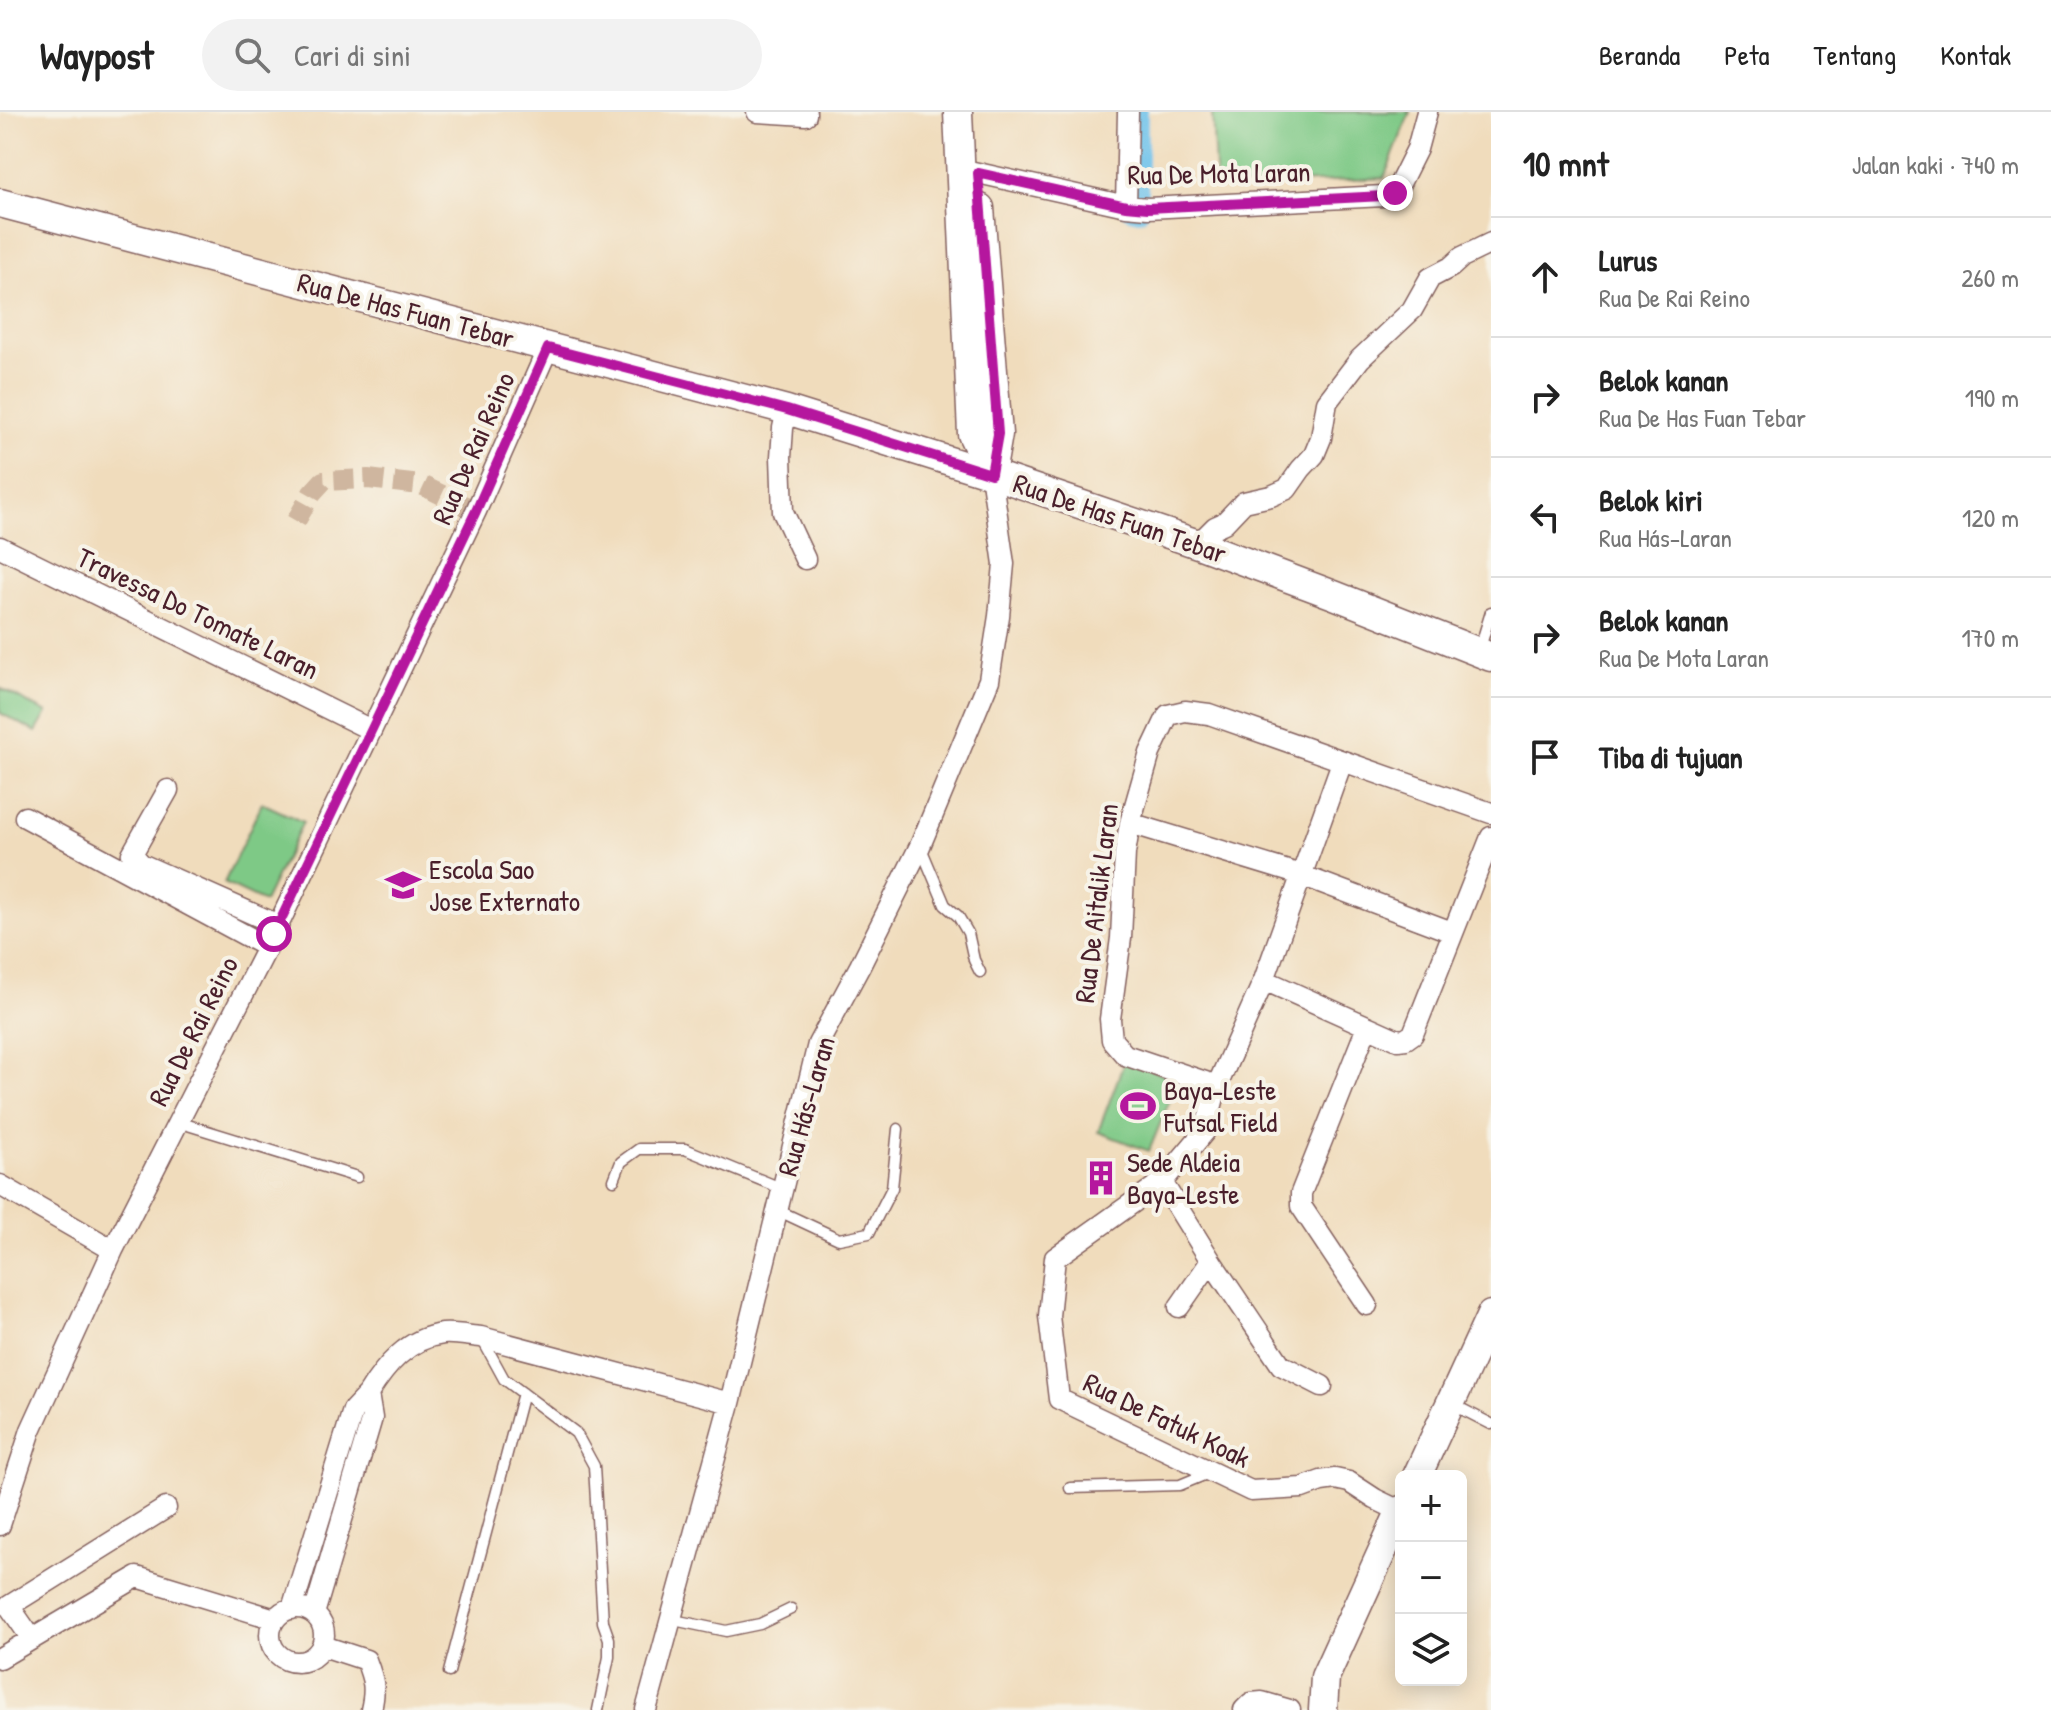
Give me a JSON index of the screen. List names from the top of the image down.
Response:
{
  "streets": {
    "street": [
      "Rua De Mota Laran",
      "Rua De Has Fuan Tebar",
      "Rua De Rai Reino",
      "Travessa Do Tomate Laran",
      "Rua De Aitalik Laran",
      "Rua Hás-Laran",
      "Rua De Fatuk Koak"
    ]
  },
  "crossings": [
    ["Rua De Mota Laran", "Rua Hás-Laran"],
    ["Rua De Has Fuan Tebar", "Rua De Rai Reino"],
    ["Rua De Has Fuan Tebar", "Rua Hás-Laran"],
    ["Rua De Rai Reino", "Travessa Do Tomate Laran"],
    ["Rua De Aitalik Laran", "Rua De Fatuk Koak"]
  ],
  "places": {
    "school or university": ["Escola Sao Jose Externato"],
    "sports": ["Baya-Leste Futsal Field"],
    "building": ["Sede Aldeia Baya-Leste"]
  },
  "page": {
    "header": "Waypost",
    "search": "Cari di sini",
    "nav": [
      "Beranda",
      "Peta",
      "Tentang",
      "Kontak"
    ],
    "heading": ["10 mnt", "Jalan kaki · 740 m"],
    "list": [
      ["Lurus", "Rua De Rai Reino", "260 m"],
      ["Belok kanan", "Rua De Has Fuan Tebar", "190 m"],
      ["Belok kiri", "Rua Hás-Laran", "120 m"],
      ["Belok kanan", "Rua De Mota Laran", "170 m"],
      "Tiba di tujuan"
    ],
    "map_buttons": ["+", "−"]
  }
}
